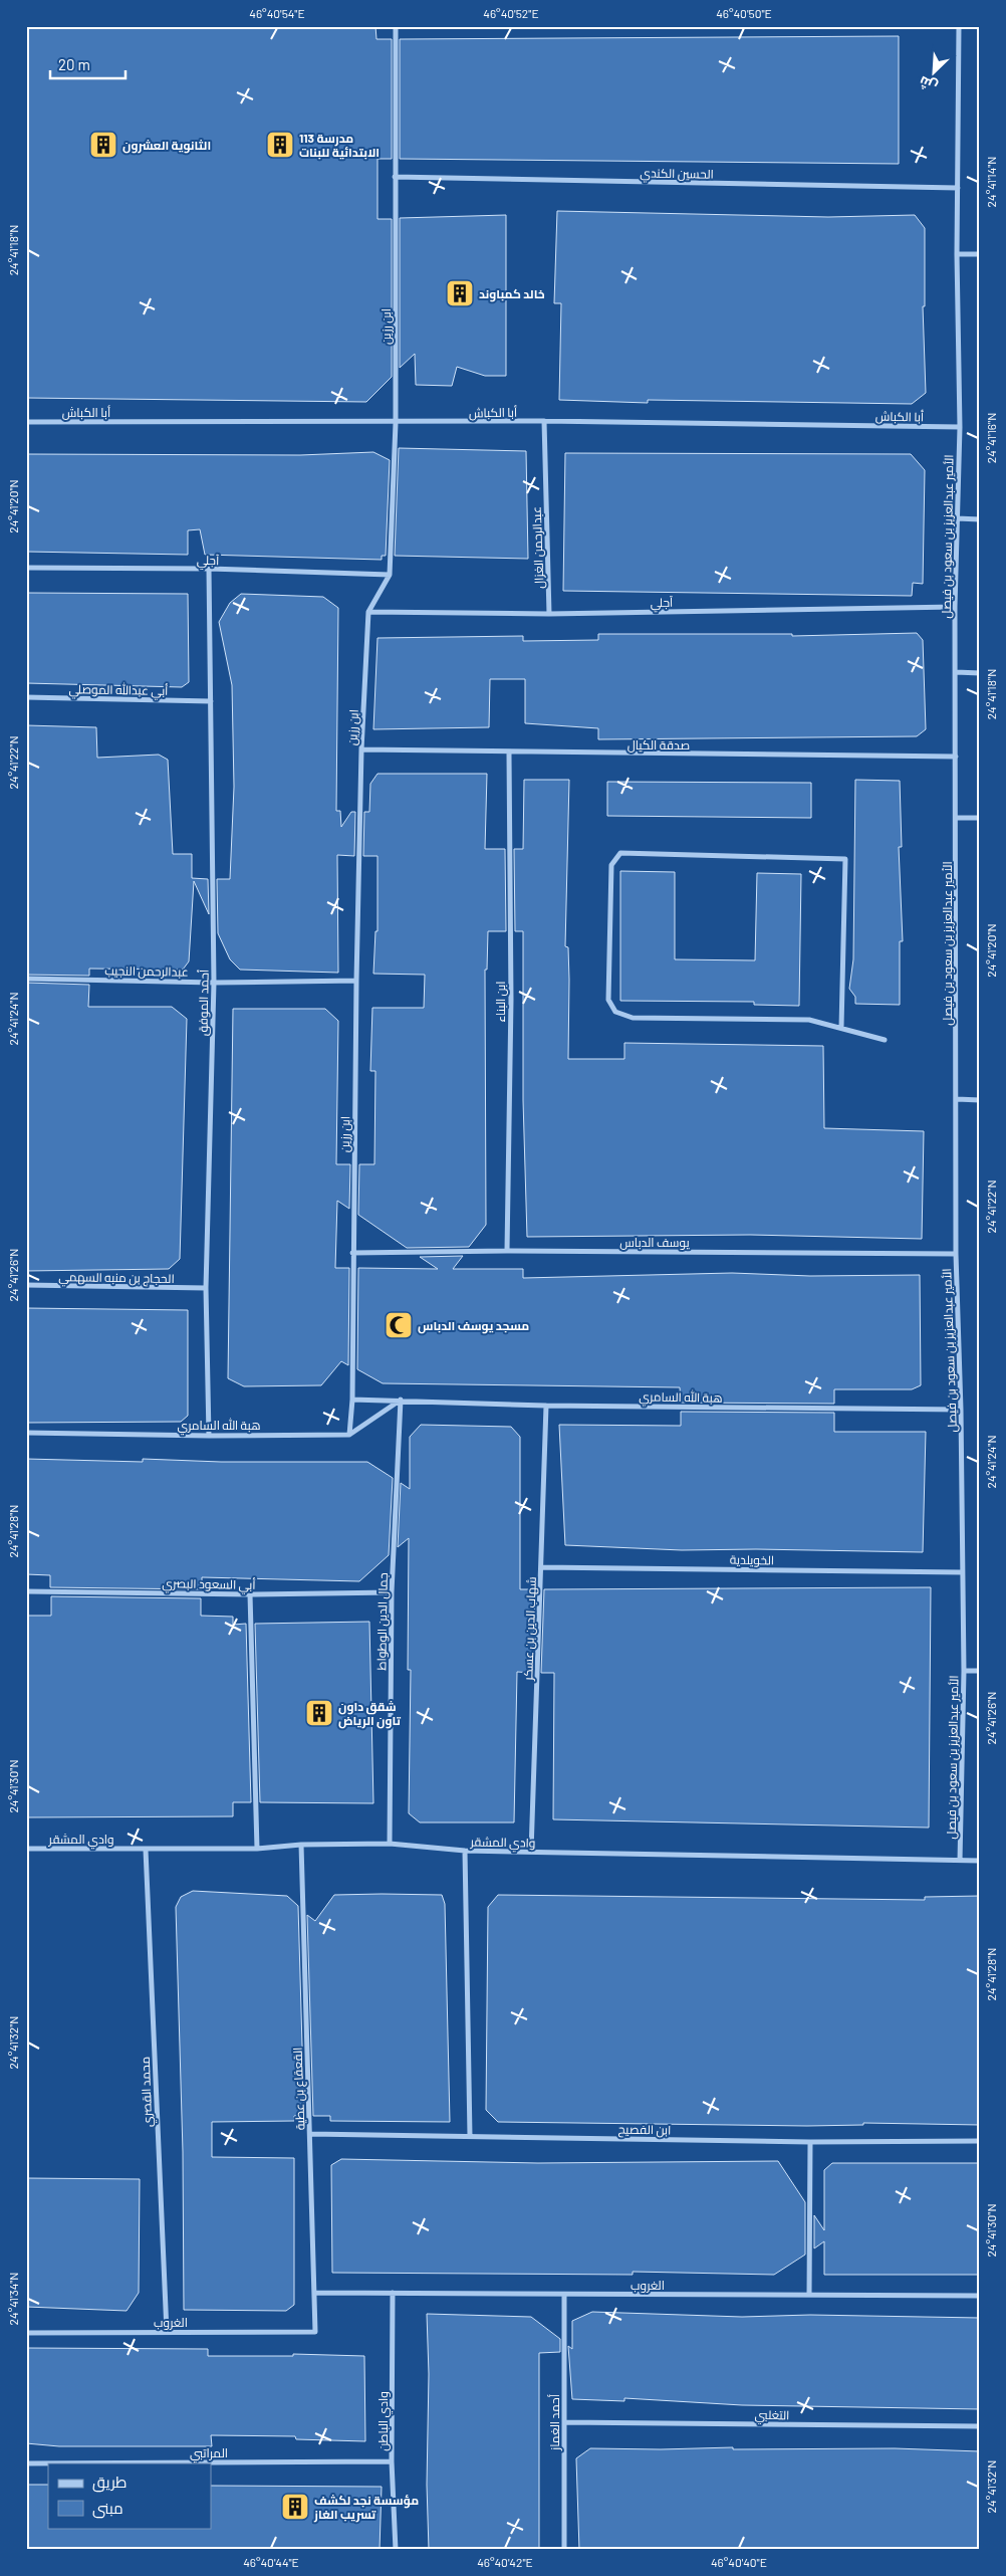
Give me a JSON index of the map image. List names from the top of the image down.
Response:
{
  "streets": {
    "street": [
      "الحسين الكندي",
      "ابن رزين",
      "أبا الكباش",
      "الأمير عبدالعزيز بن سعود بن فيصل",
      "عبدالرحمن الغزال",
      "آجلي",
      "أبي عبدالله الموصلي",
      "صدقة الكيال",
      "عبدالرحمن النجيب",
      "ابن البناء",
      "أحمد الموفق",
      "يوسف الدباس",
      "الحجاج بن منبه السهمي",
      "هبة الله السامري",
      "الخويلدية",
      "أبي السعود البصري",
      "جمال الدين الوطواط",
      "شهاب الدين بن عسكر",
      "وادي المشقر",
      "القعقاع بن عطية",
      "محمد القصري",
      "ابن الفصيح",
      "الغروب",
      "التغلبي",
      "وادي الباطن",
      "أحمد الغماز",
      "المراتبي"
    ]
  },
  "crossings": [
    ["الحسين الكندي", "ابن رزين"],
    ["الحسين الكندي", "الأمير عبدالعزيز بن سعود بن فيصل"],
    ["ابن رزين", "أبا الكباش"],
    ["ابن رزين", "آجلي"],
    ["ابن رزين", "صدقة الكيال"],
    ["ابن رزين", "عبدالرحمن النجيب"],
    ["ابن رزين", "يوسف الدباس"],
    ["ابن رزين", "هبة الله السامري"],
    ["أبا الكباش", "الأمير عبدالعزيز بن سعود بن فيصل"],
    ["أبا الكباش", "عبدالرحمن الغزال"],
    ["الأمير عبدالعزيز بن سعود بن فيصل", "آجلي"],
    ["الأمير عبدالعزيز بن سعود بن فيصل", "صدقة الكيال"],
    ["الأمير عبدالعزيز بن سعود بن فيصل", "يوسف الدباس"],
    ["الأمير عبدالعزيز بن سعود بن فيصل", "هبة الله السامري"],
    ["الأمير عبدالعزيز بن سعود بن فيصل", "الخويلدية"],
    ["الأمير عبدالعزيز بن سعود بن فيصل", "وادي المشقر"],
    ["عبدالرحمن الغزال", "آجلي"],
    ["آجلي", "أحمد الموفق"],
    ["أبي عبدالله الموصلي", "أحمد الموفق"],
    ["صدقة الكيال", "ابن البناء"],
    ["عبدالرحمن النجيب", "أحمد الموفق"],
    ["ابن البناء", "يوسف الدباس"],
    ["أحمد الموفق", "الحجاج بن منبه السهمي"],
    ["أحمد الموفق", "هبة الله السامري"],
    ["هبة الله السامري", "جمال الدين الوطواط"],
    ["هبة الله السامري", "شهاب الدين بن عسكر"],
    ["الخويلدية", "شهاب الدين بن عسكر"],
    ["أبي السعود البصري", "جمال الدين الوطواط"],
    ["جمال الدين الوطواط", "وادي المشقر"],
    ["شهاب الدين بن عسكر", "وادي المشقر"],
    ["وادي المشقر", "القعقاع بن عطية"],
    ["وادي المشقر", "محمد القصري"],
    ["القعقاع بن عطية", "ابن الفصيح"],
    ["القعقاع بن عطية", "الغروب"],
    ["محمد القصري", "الغروب"],
    ["الغروب", "وادي الباطن"],
    ["الغروب", "أحمد الغماز"],
    ["التغلبي", "أحمد الغماز"],
    ["وادي الباطن", "المراتبي"]
  ],
  "places": {
    "building": [
      "الثانوية العشرون",
      "مدرسة 113 الابتدائية للبنات",
      "خالد كمباوند",
      "شقق داون تاون الرياض",
      "مؤسسة نجد لكشف تسريب الغاز"
    ],
    "mosque": ["مسجد يوسف الدباس"]
  },
  "legend": ["طريق", "مبنى"],
  "scale_bar": "20 m",
  "north": "bottom left",
  "coordinates": [
    "46°40'54\"E",
    "46°40'52\"E",
    "46°40'50\"E",
    "24°41'14\"N",
    "24°41'18\"N",
    "24°41'16\"N",
    "24°41'20\"N",
    "24°41'22\"N",
    "24°41'24\"N",
    "24°41'26\"N",
    "24°41'28\"N",
    "24°41'30\"N",
    "24°41'32\"N",
    "24°41'34\"N",
    "46°40'44\"E",
    "46°40'42\"E",
    "46°40'40\"E"
  ]
}
